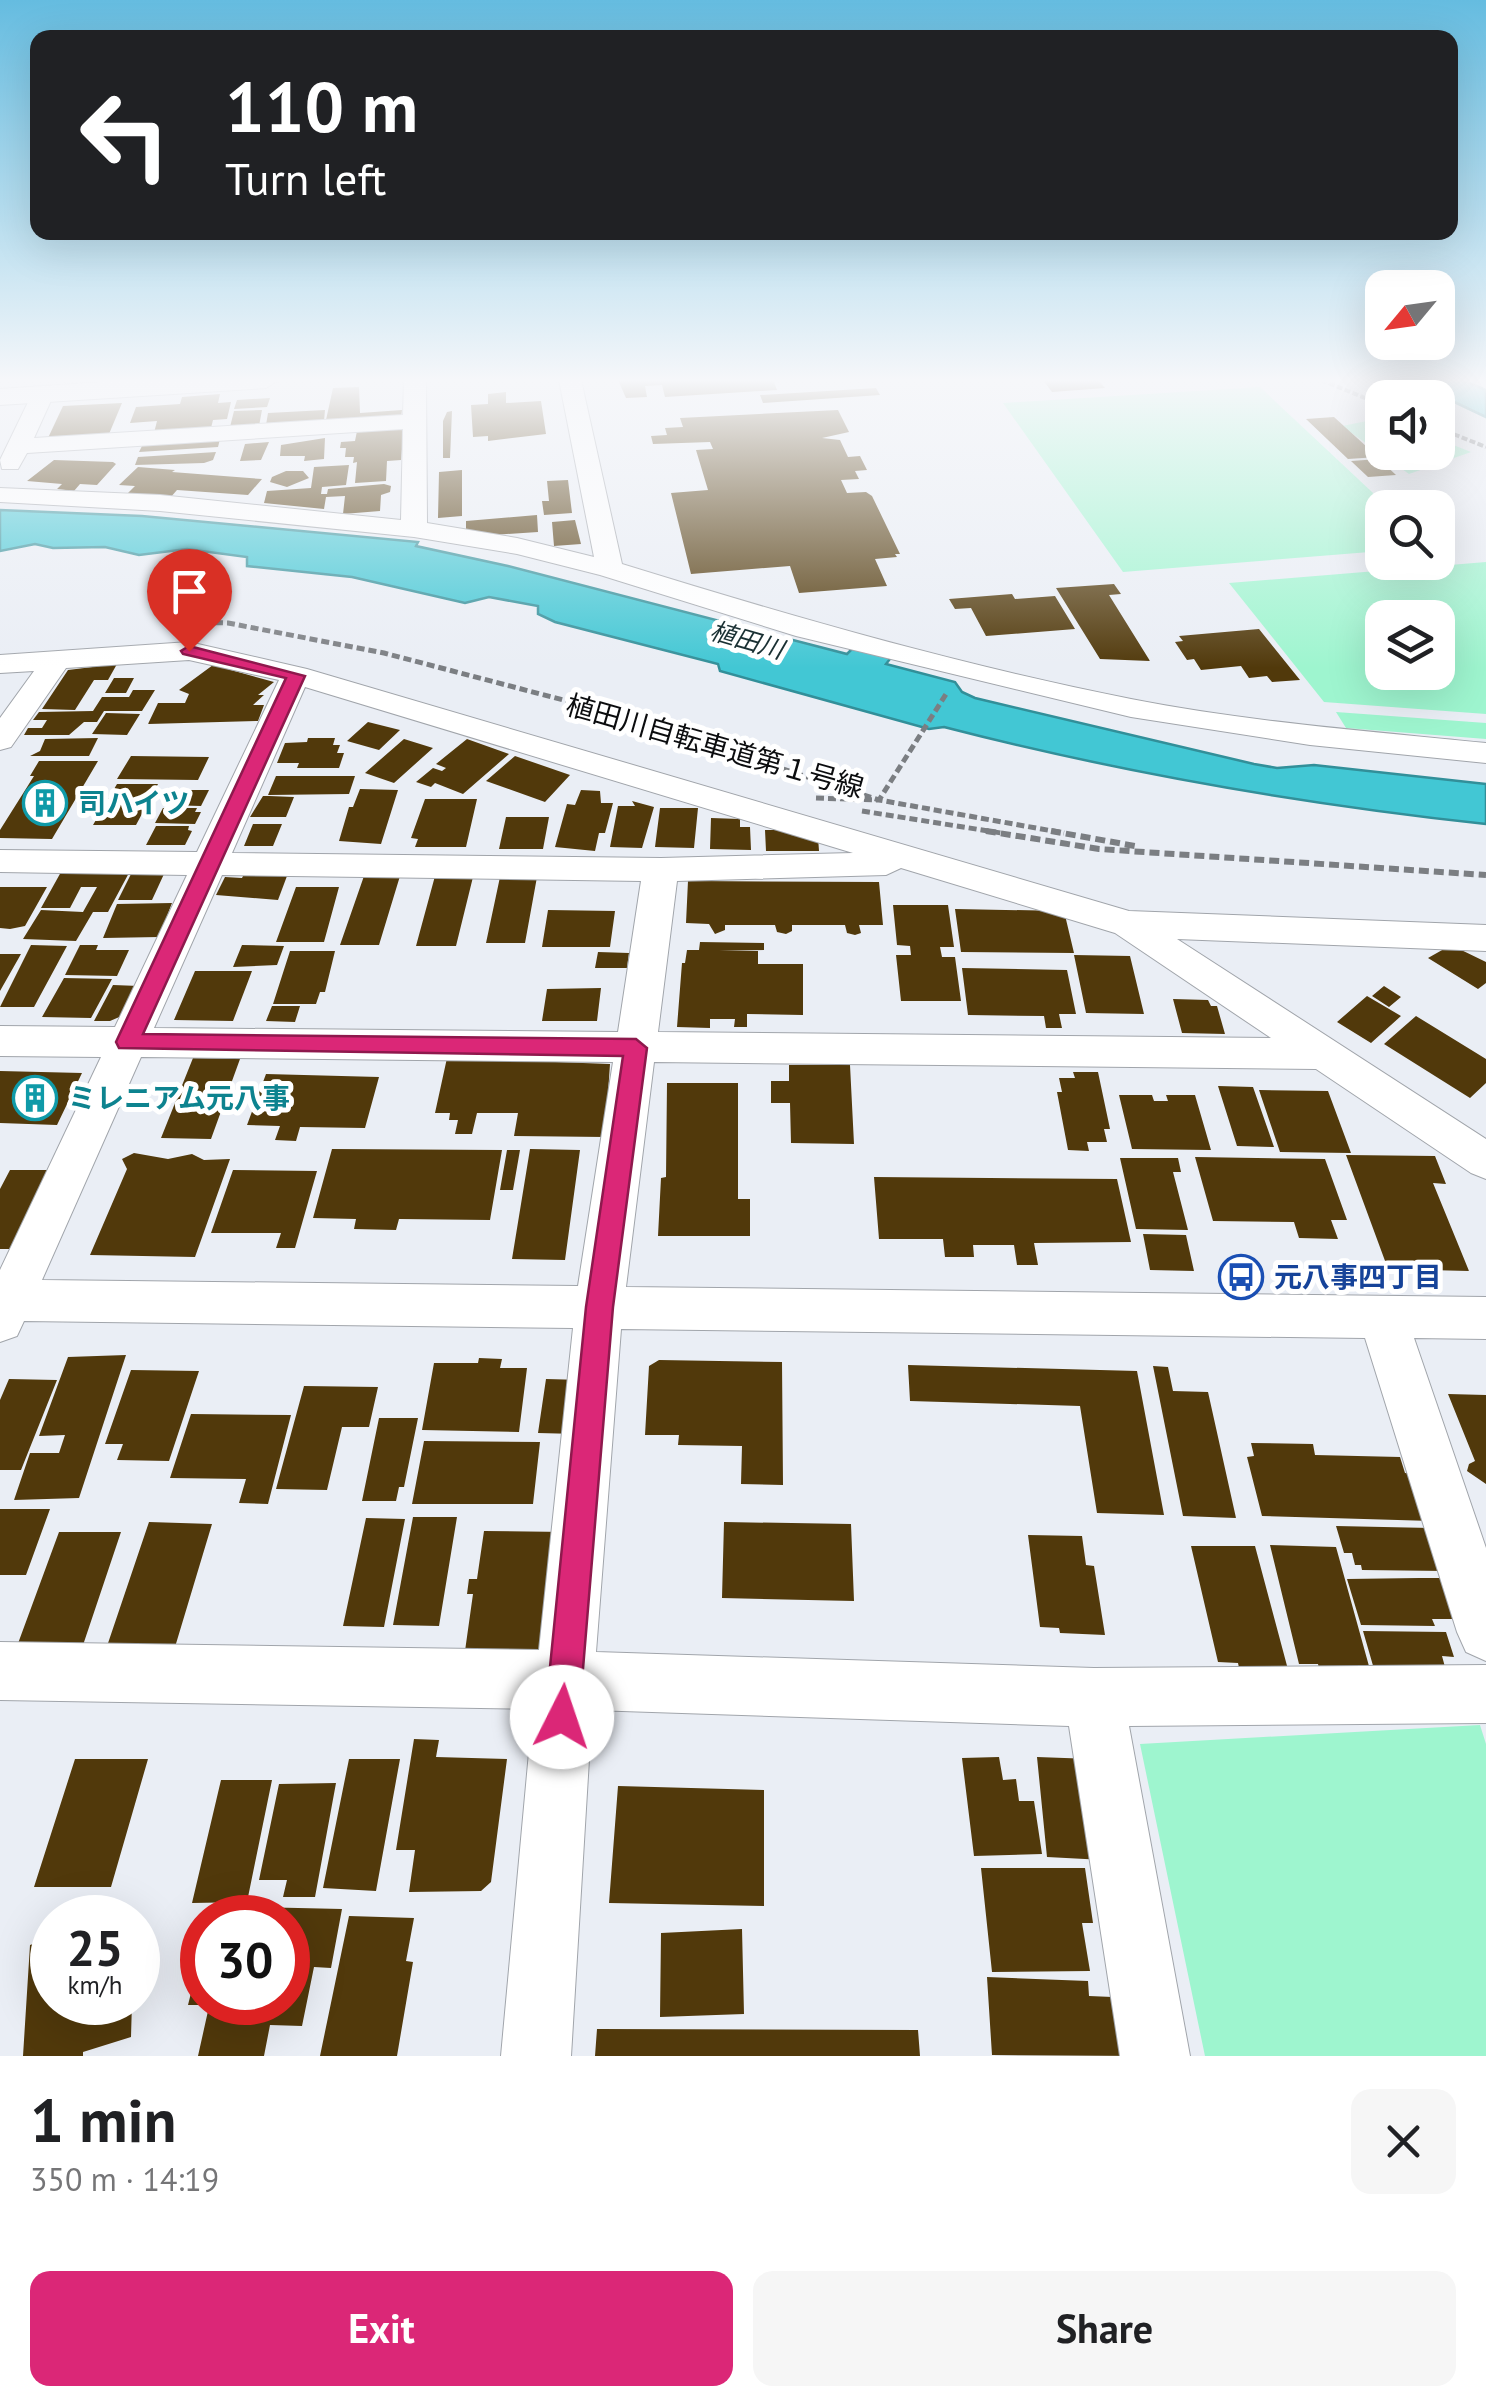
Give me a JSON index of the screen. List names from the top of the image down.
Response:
{
  "streets": {
    "path": ["植田川自転車道第１号線"]
  },
  "water": ["植田川"],
  "places": {
    "building": ["司ハイツ", "ミレニアム元八事"],
    "bus stop": ["元八事四丁目"]
  },
  "north": "bottom left",
  "page": {
    "turn": ["110 m", "Turn left"],
    "speed": "25 km/h",
    "limit": "30",
    "heading": ["1 min", "350 m · 14:19"],
    "buttons": ["Exit", "Share"]
  }
}
